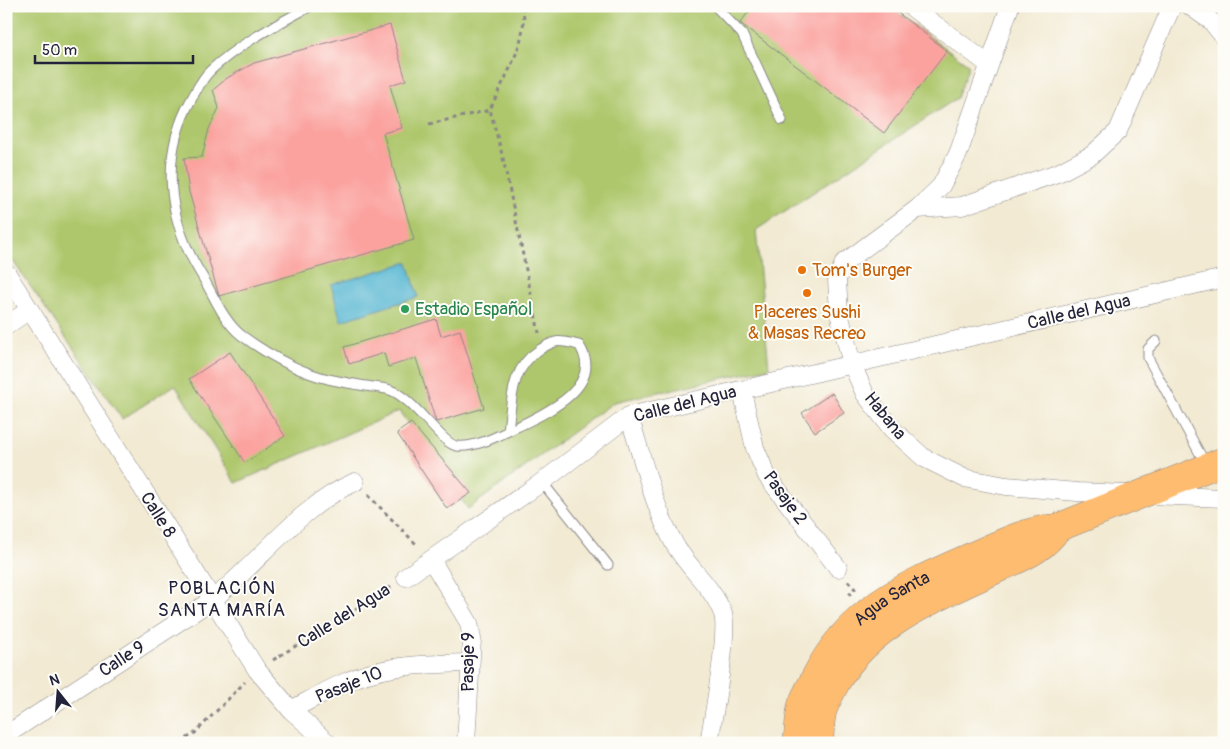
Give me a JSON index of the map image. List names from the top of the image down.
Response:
{
  "streets": {
    "main road": ["Agua Santa"],
    "street": [
      "Calle del Agua",
      "Habana",
      "Pasaje 2",
      "Calle 8",
      "Calle 9",
      "Pasaje 9",
      "Pasaje 10"
    ]
  },
  "crossings": [
    ["Calle del Agua", "Habana"],
    ["Calle del Agua", "Pasaje 2"],
    ["Calle del Agua", "Calle 8"],
    ["Calle del Agua", "Pasaje 9"],
    ["Habana", "Agua Santa"],
    ["Calle 8", "Calle 9"],
    ["Calle 8", "Pasaje 10"],
    ["Pasaje 9", "Pasaje 10"]
  ],
  "districts": ["POBLACIÓN SANTA MARÍA"],
  "places": ["Tom's Burger", "Placeres Sushi & Masas Recreo", "Estadio Español"],
  "scale_bar": "50 m",
  "north": "top"
}
